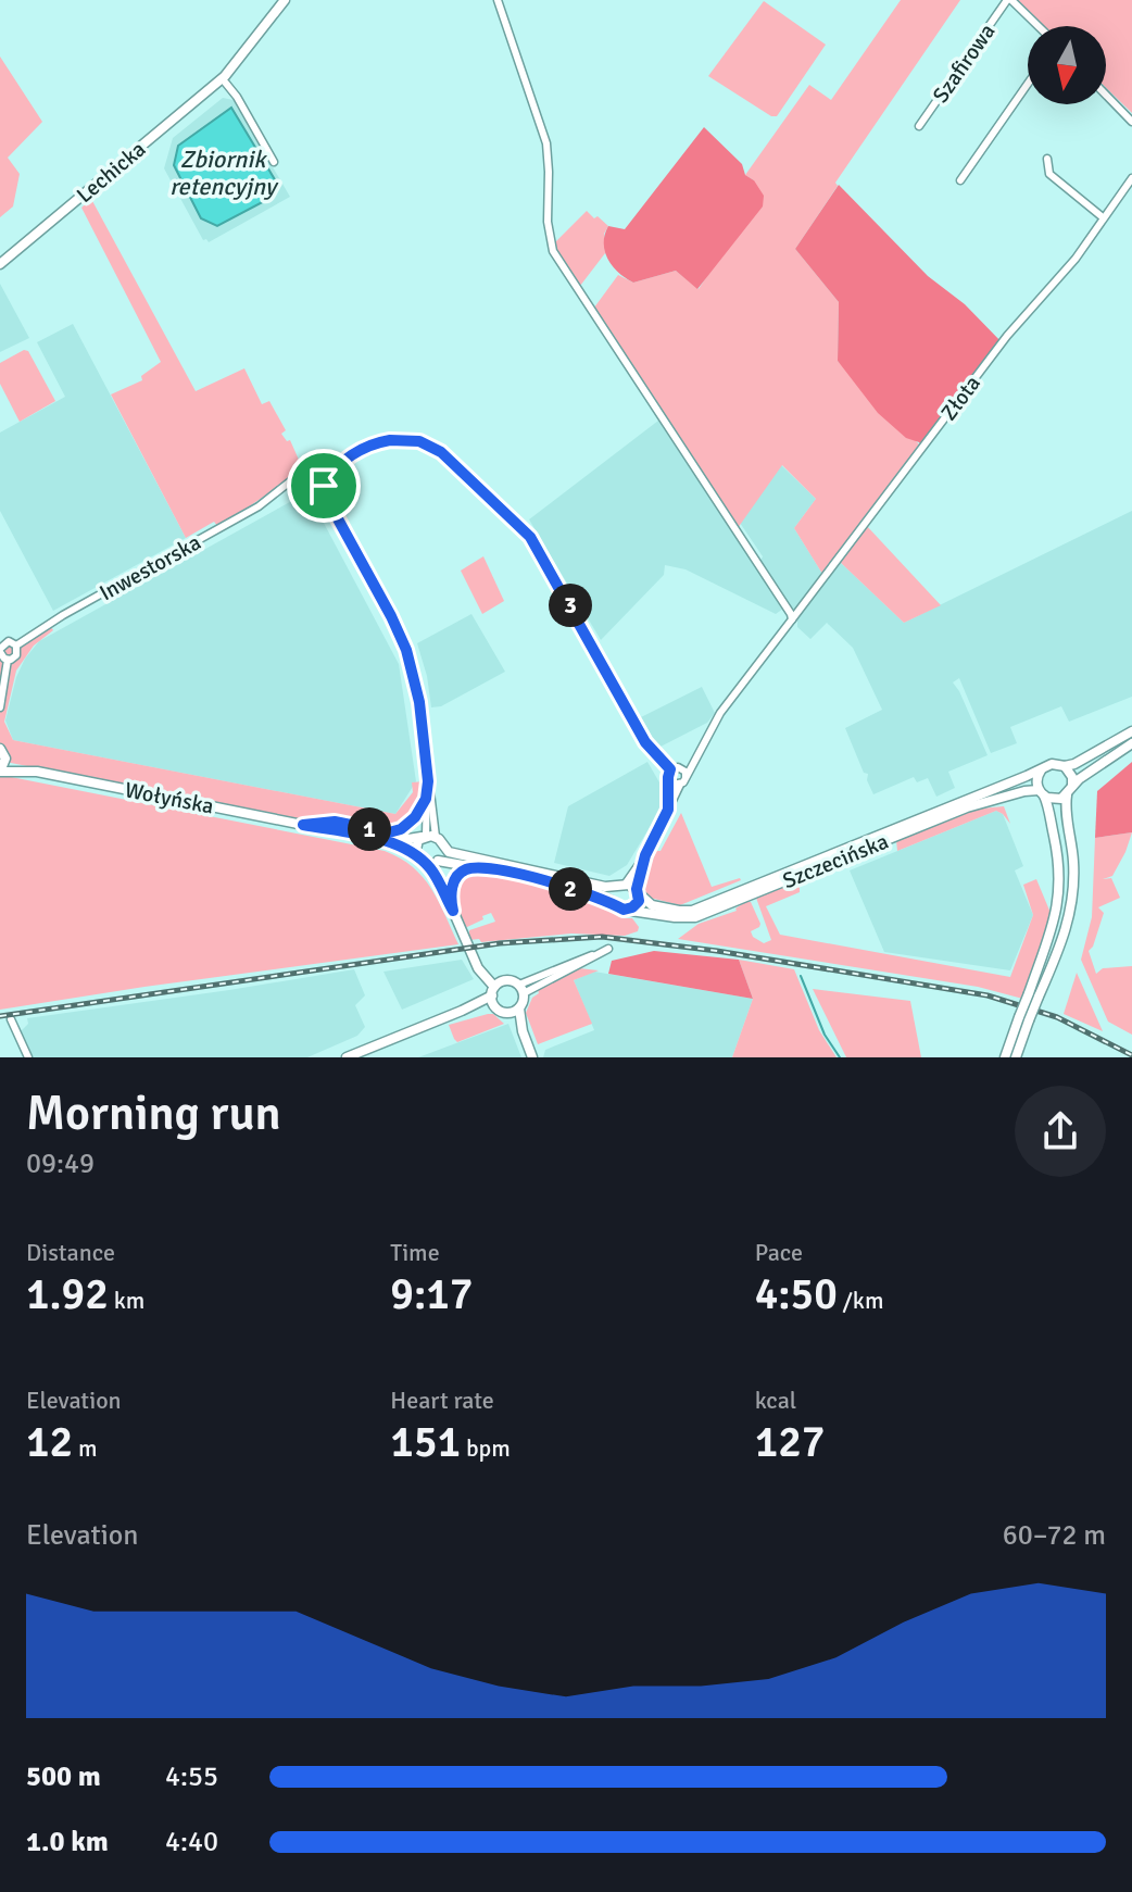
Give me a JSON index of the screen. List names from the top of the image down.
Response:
{
  "streets": {
    "main road": ["Lechicka", "Wołyńska", "Szczecińska"],
    "street": ["Szafirowa", "Złota", "Inwestorska"]
  },
  "water": ["Zbiornik retencyjny"],
  "north": "bottom",
  "page": {
    "pins": ["3", "1", "2"],
    "heading": ["Morning run", "09:49"],
    "stats": [
      ["Distance", "1.92 km"],
      ["Time", "9:17"],
      ["Pace", "4:50 /km"],
      ["Elevation", "12 m"],
      ["Heart rate", "151 bpm"],
      ["kcal", "127"]
    ],
    "chart": ["Elevation", "60–72 m"],
    "list": [
      {
        "name": "500 m",
        "note": "4:55"
      },
      {
        "name": "1.0 km",
        "note": "4:40"
      }
    ]
  }
}
